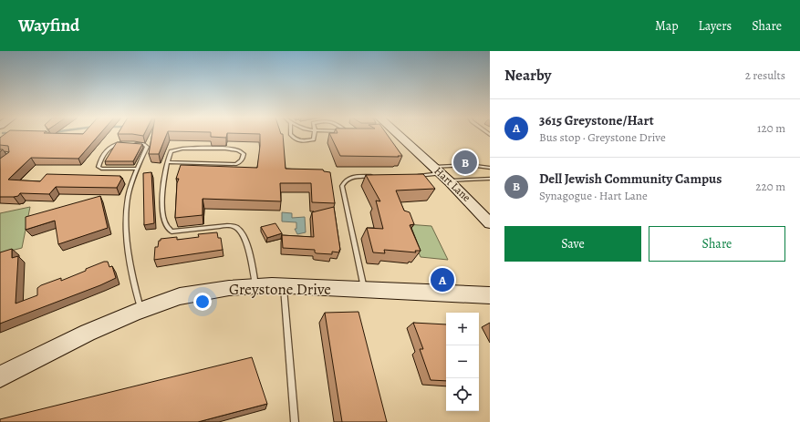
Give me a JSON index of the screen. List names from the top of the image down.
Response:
{
  "streets": {
    "street": ["Hart Lane", "Greystone Drive"]
  },
  "page": {
    "header": "Wayfind",
    "nav": ["Map", "Layers", "Share"],
    "heading": ["Nearby", "2 results"],
    "list": [
      {
        "mark": "A",
        "name": "3615 Greystone/Hart",
        "note": "Bus stop · Greystone Drive",
        "value": "120 m"
      },
      {
        "mark": "B",
        "name": "Dell Jewish Community Campus",
        "note": "Synagogue · Hart Lane",
        "value": "220 m"
      }
    ],
    "pins": ["B", "A"],
    "buttons": ["Save", "Share"],
    "map_buttons": ["+", "−"]
  }
}
